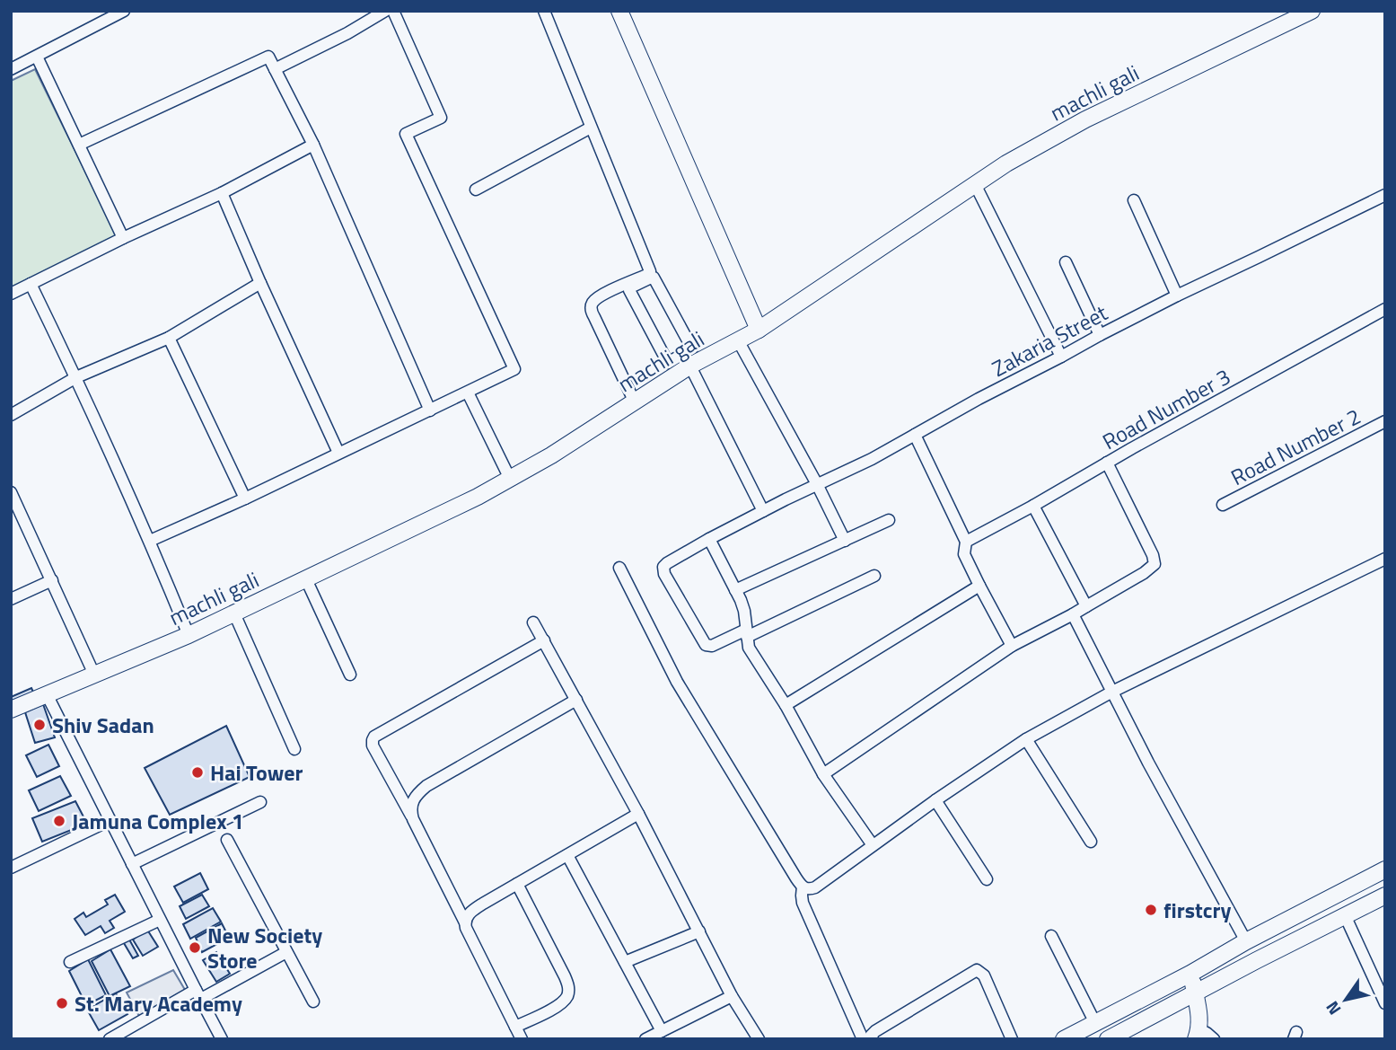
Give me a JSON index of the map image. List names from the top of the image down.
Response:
{
  "streets": {
    "street": [
      "machli gali",
      "Zakaria Street",
      "Road Number 3",
      "Road Number 2"
    ]
  },
  "places": [
    "Shiv Sadan",
    "Hai Tower",
    "Jamuna Complex 1",
    "firstcry",
    "New Society Store",
    "St. Mary Academy"
  ],
  "north": "bottom left"
}
